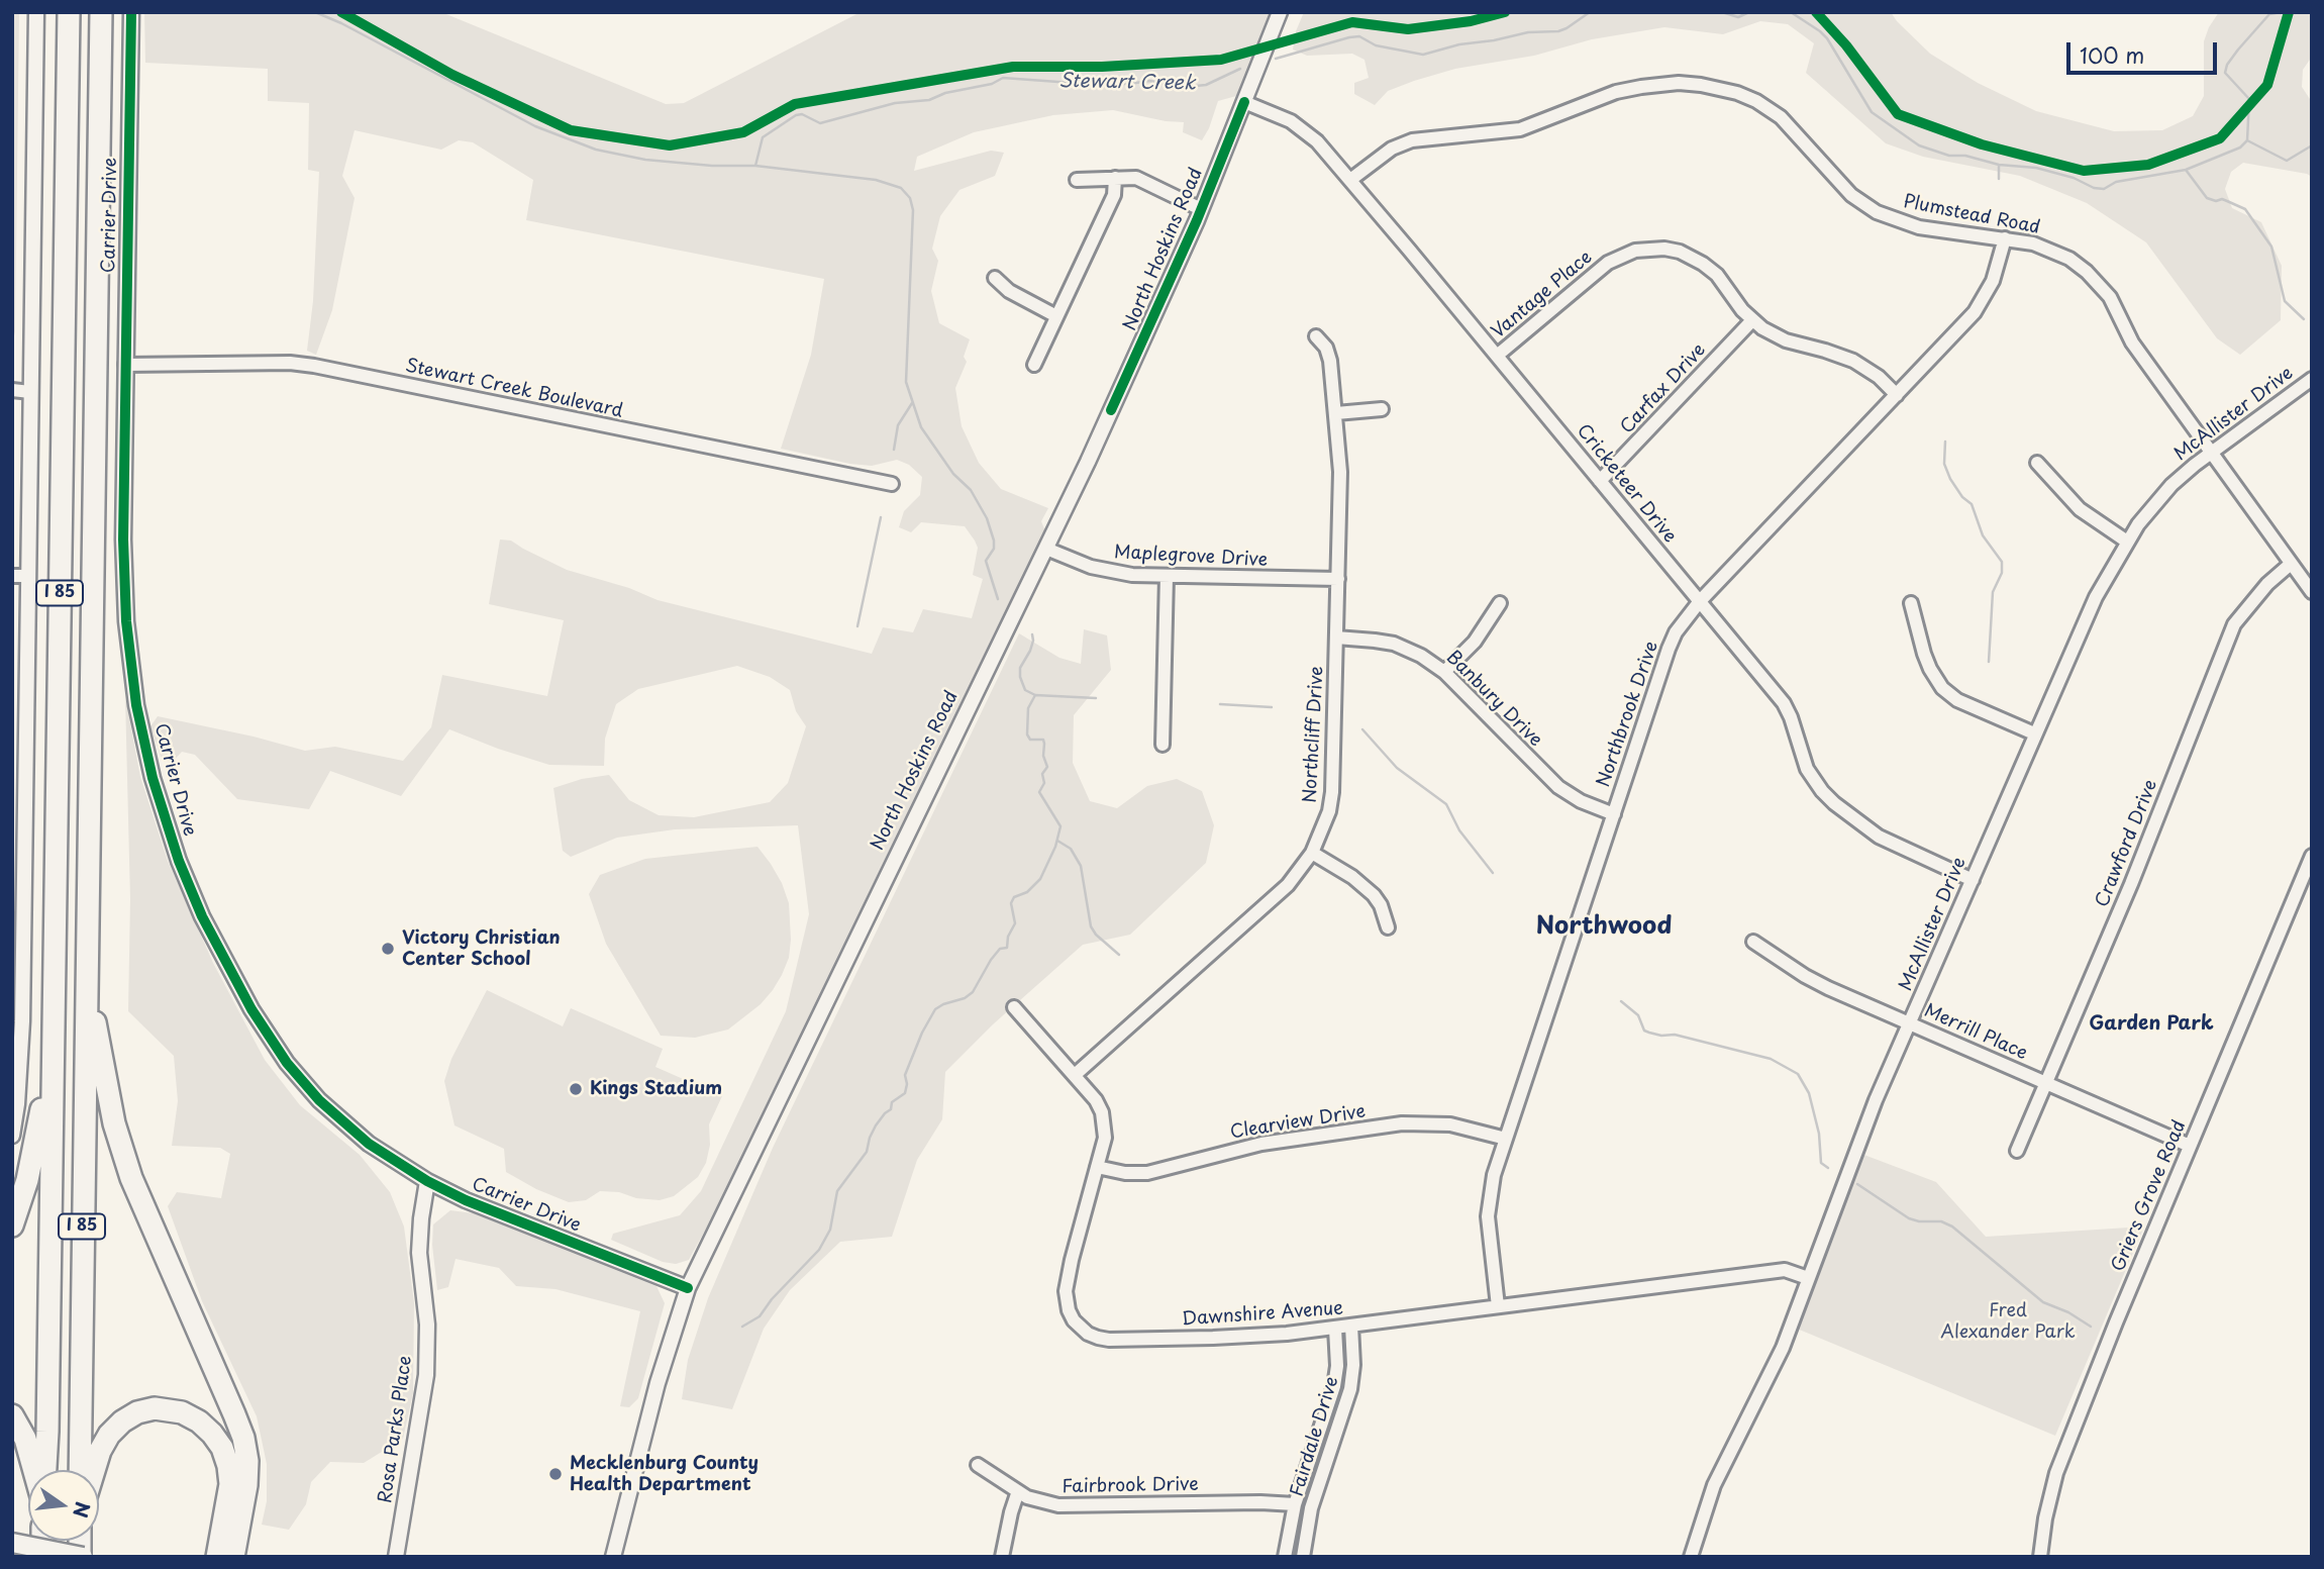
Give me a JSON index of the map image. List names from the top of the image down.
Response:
{
  "streets": {
    "highway": ["I 85"],
    "street": [
      "Carrier Drive",
      "Plumstead Road",
      "North Hoskins Road",
      "Vantage Place",
      "Stewart Creek Boulevard",
      "Carfax Drive",
      "McAllister Drive",
      "Cricketeer Drive",
      "Maplegrove Drive",
      "Banbury Drive",
      "Northbrook Drive",
      "Northcliff Drive",
      "Crawford Drive",
      "Merrill Place",
      "Clearview Drive",
      "Griers Grove Road",
      "Dawnshire Avenue",
      "Rosa Parks Place",
      "Fairdale Drive",
      "Fairbrook Drive"
    ]
  },
  "crossings": [
    ["Carrier Drive", "North Hoskins Road"],
    ["Carrier Drive", "Stewart Creek Boulevard"],
    ["Carrier Drive", "Rosa Parks Place"],
    ["Plumstead Road", "McAllister Drive"],
    ["Plumstead Road", "Cricketeer Drive"],
    ["Plumstead Road", "Northbrook Drive"],
    ["Plumstead Road", "Crawford Drive"],
    ["North Hoskins Road", "Cricketeer Drive"],
    ["North Hoskins Road", "Maplegrove Drive"],
    ["Vantage Place", "Carfax Drive"],
    ["Vantage Place", "Cricketeer Drive"],
    ["Vantage Place", "Northbrook Drive"],
    ["Carfax Drive", "Cricketeer Drive"],
    ["McAllister Drive", "Cricketeer Drive"],
    ["McAllister Drive", "Merrill Place"],
    ["McAllister Drive", "Dawnshire Avenue"],
    ["Cricketeer Drive", "Northbrook Drive"],
    ["Maplegrove Drive", "Northcliff Drive"],
    ["Banbury Drive", "Northbrook Drive"],
    ["Banbury Drive", "Northcliff Drive"],
    ["Northbrook Drive", "Clearview Drive"],
    ["Northbrook Drive", "Dawnshire Avenue"],
    ["Northcliff Drive", "Dawnshire Avenue"],
    ["Crawford Drive", "Merrill Place"],
    ["Merrill Place", "Griers Grove Road"],
    ["Clearview Drive", "Dawnshire Avenue"],
    ["Dawnshire Avenue", "Fairdale Drive"],
    ["Fairdale Drive", "Fairbrook Drive"]
  ],
  "districts": ["Northwood", "Garden Park"],
  "water": ["Stewart Creek"],
  "parks": ["Fred Alexander Park"],
  "places": ["Victory Christian Center School", "Kings Stadium", "Mecklenburg County Health Department"],
  "scale_bar": "100 m",
  "north": "right"
}
